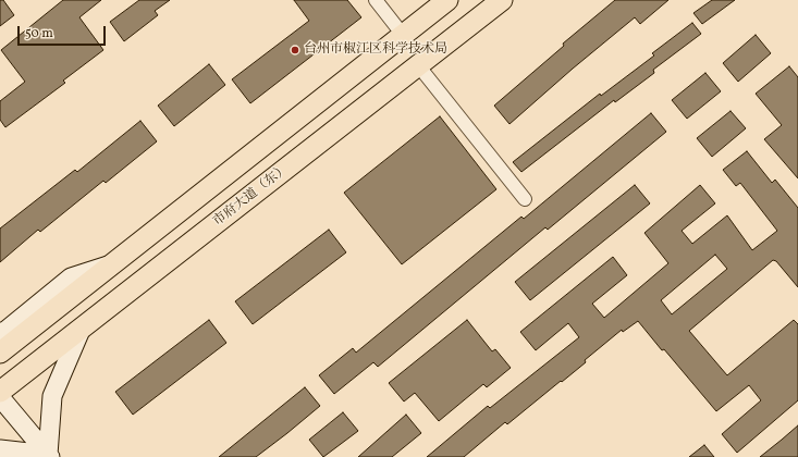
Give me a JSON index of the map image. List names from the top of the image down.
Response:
{
  "streets": {
    "main road": ["市府大道（东）"]
  },
  "places": ["台州市椒江区科学技术局"],
  "scale_bar": "50 m"
}
